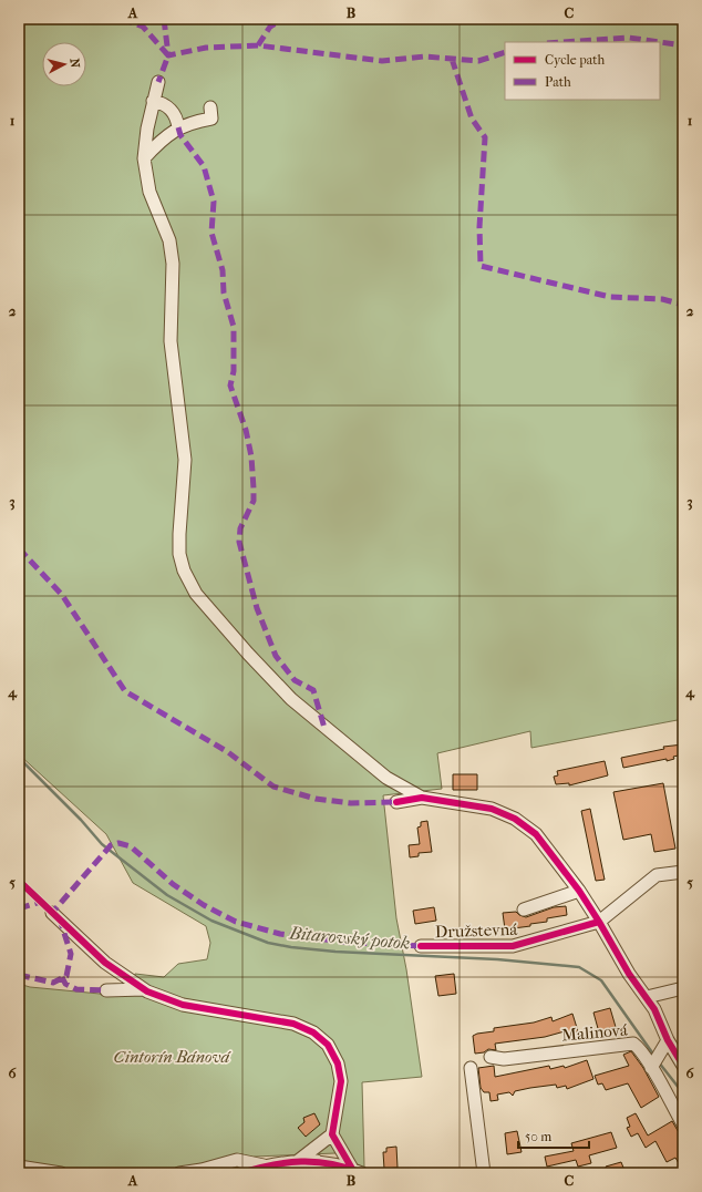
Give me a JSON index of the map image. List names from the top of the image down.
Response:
{
  "streets": {
    "street": ["Družstevná", "Malinová"]
  },
  "water": ["Bitarovský potok"],
  "parks": ["Cintorín Bánová"],
  "legend": ["Cycle path", "Path"],
  "scale_bar": "50 m",
  "north": "right",
  "grid": {
    "columns": ["A", "B", "C"],
    "rows": [
      "1",
      "2",
      "3",
      "4",
      "5",
      "6"
    ]
  }
}
